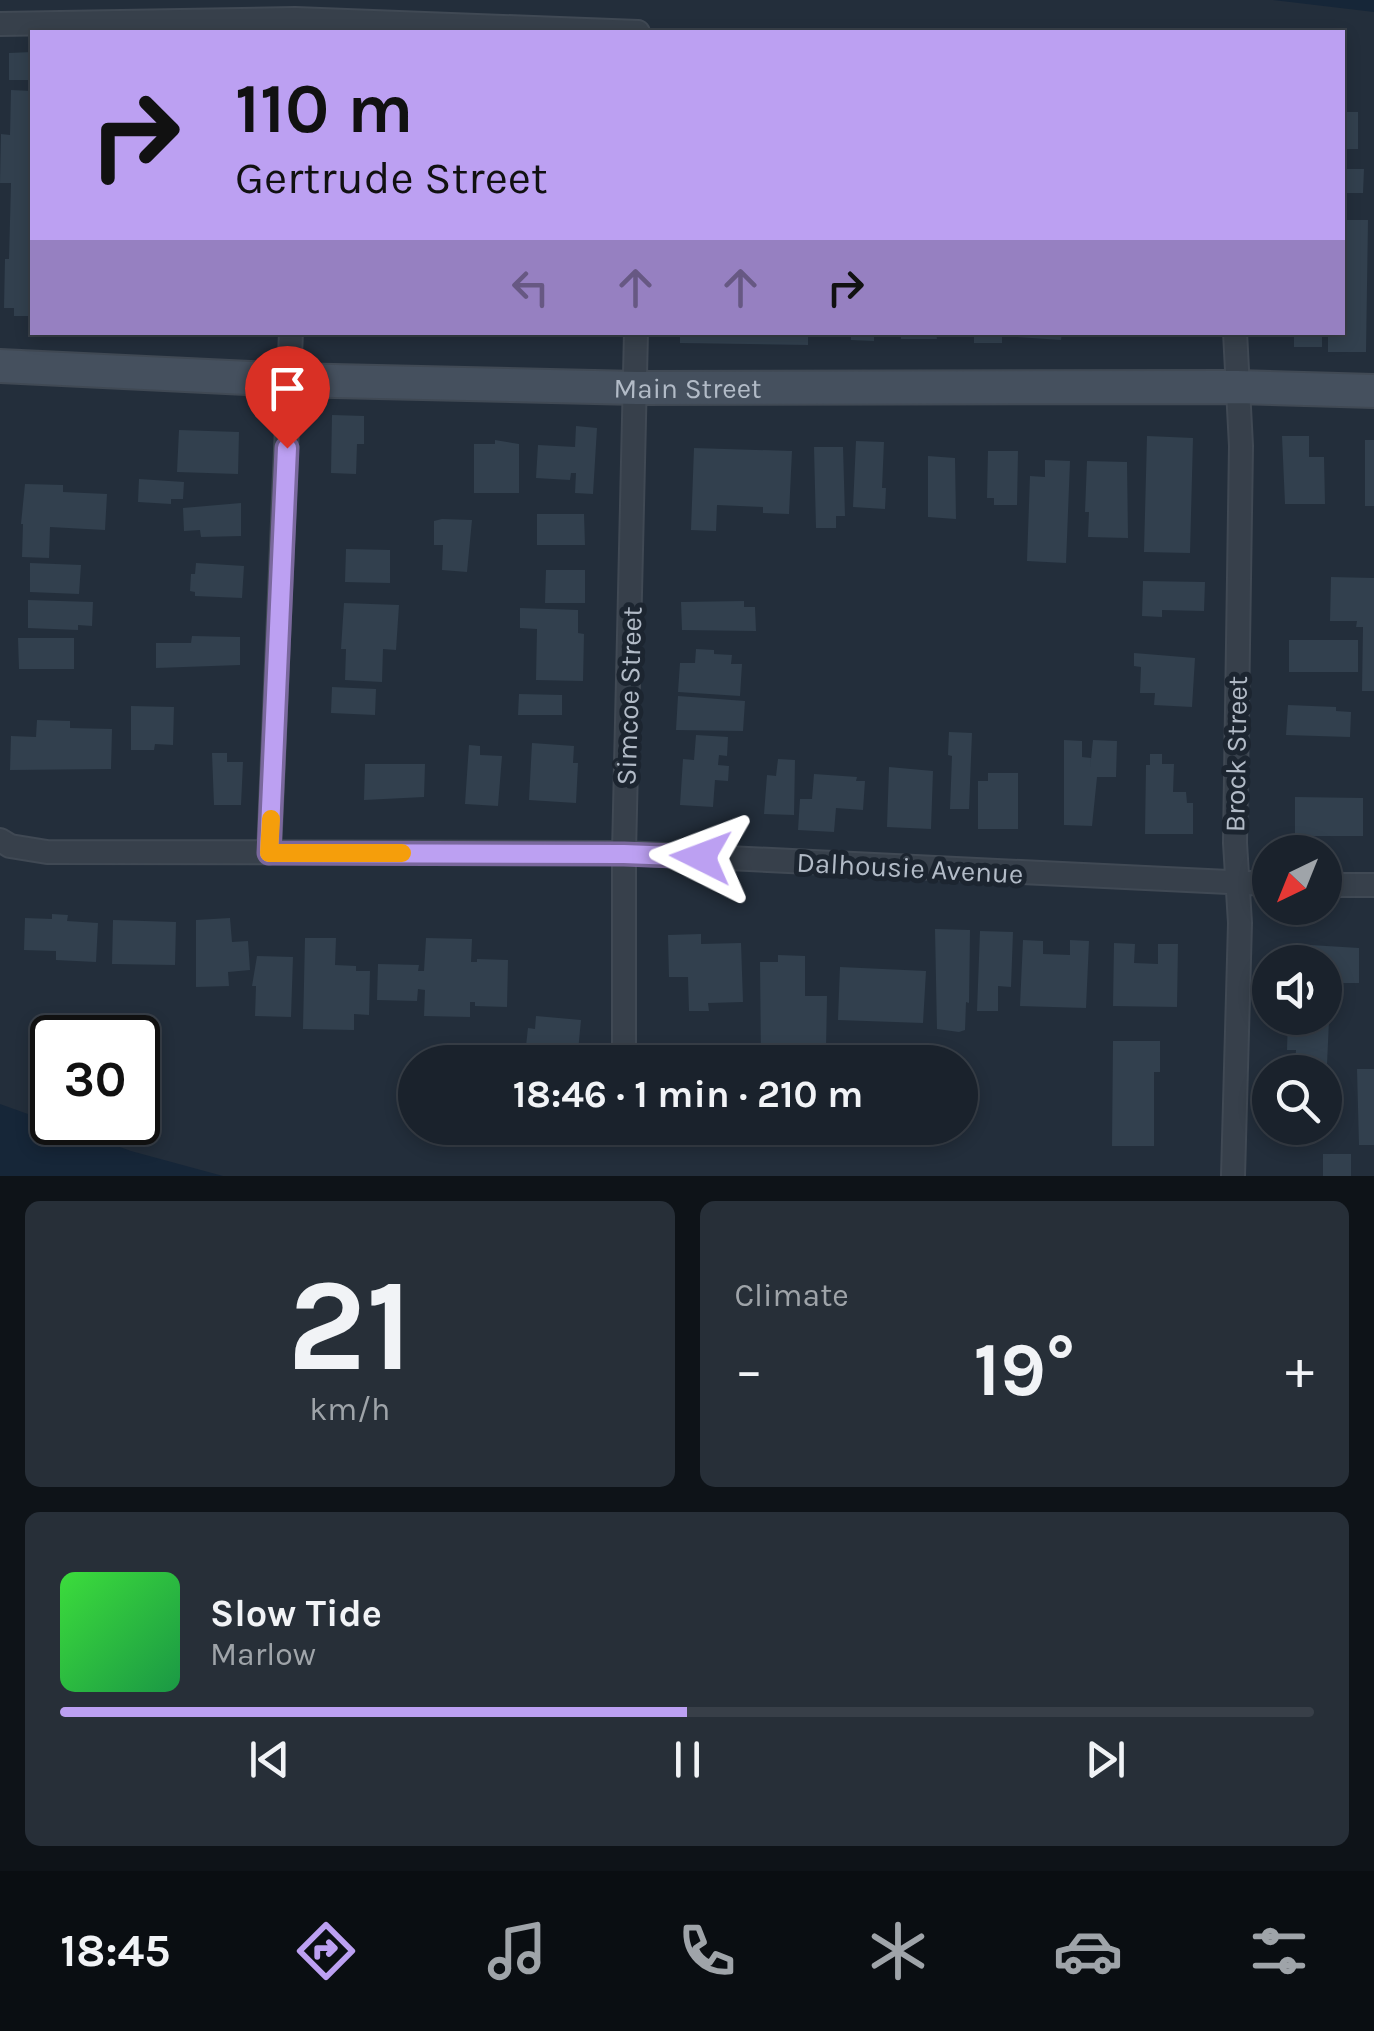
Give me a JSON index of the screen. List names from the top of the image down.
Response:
{
  "streets": {
    "main road": ["Main Street"],
    "street": ["Simcoe Street", "Brock Street", "Dalhousie Avenue"]
  },
  "crossings": [
    ["Main Street", "Simcoe Street"],
    ["Main Street", "Brock Street"],
    ["Simcoe Street", "Dalhousie Avenue"],
    ["Brock Street", "Dalhousie Avenue"]
  ],
  "north": "bottom left",
  "page": {
    "turn": ["110 m", "Gertrude Street"],
    "limit": "30",
    "trip": "18:46 · 1 min · 210 m",
    "tile": [
      ["21", "km/h"],
      "Climate"
    ],
    "heat": ["−", "19°", "+"],
    "song": ["Slow Tide", "Marlow"],
    "tabs": "18:45"
  }
}
